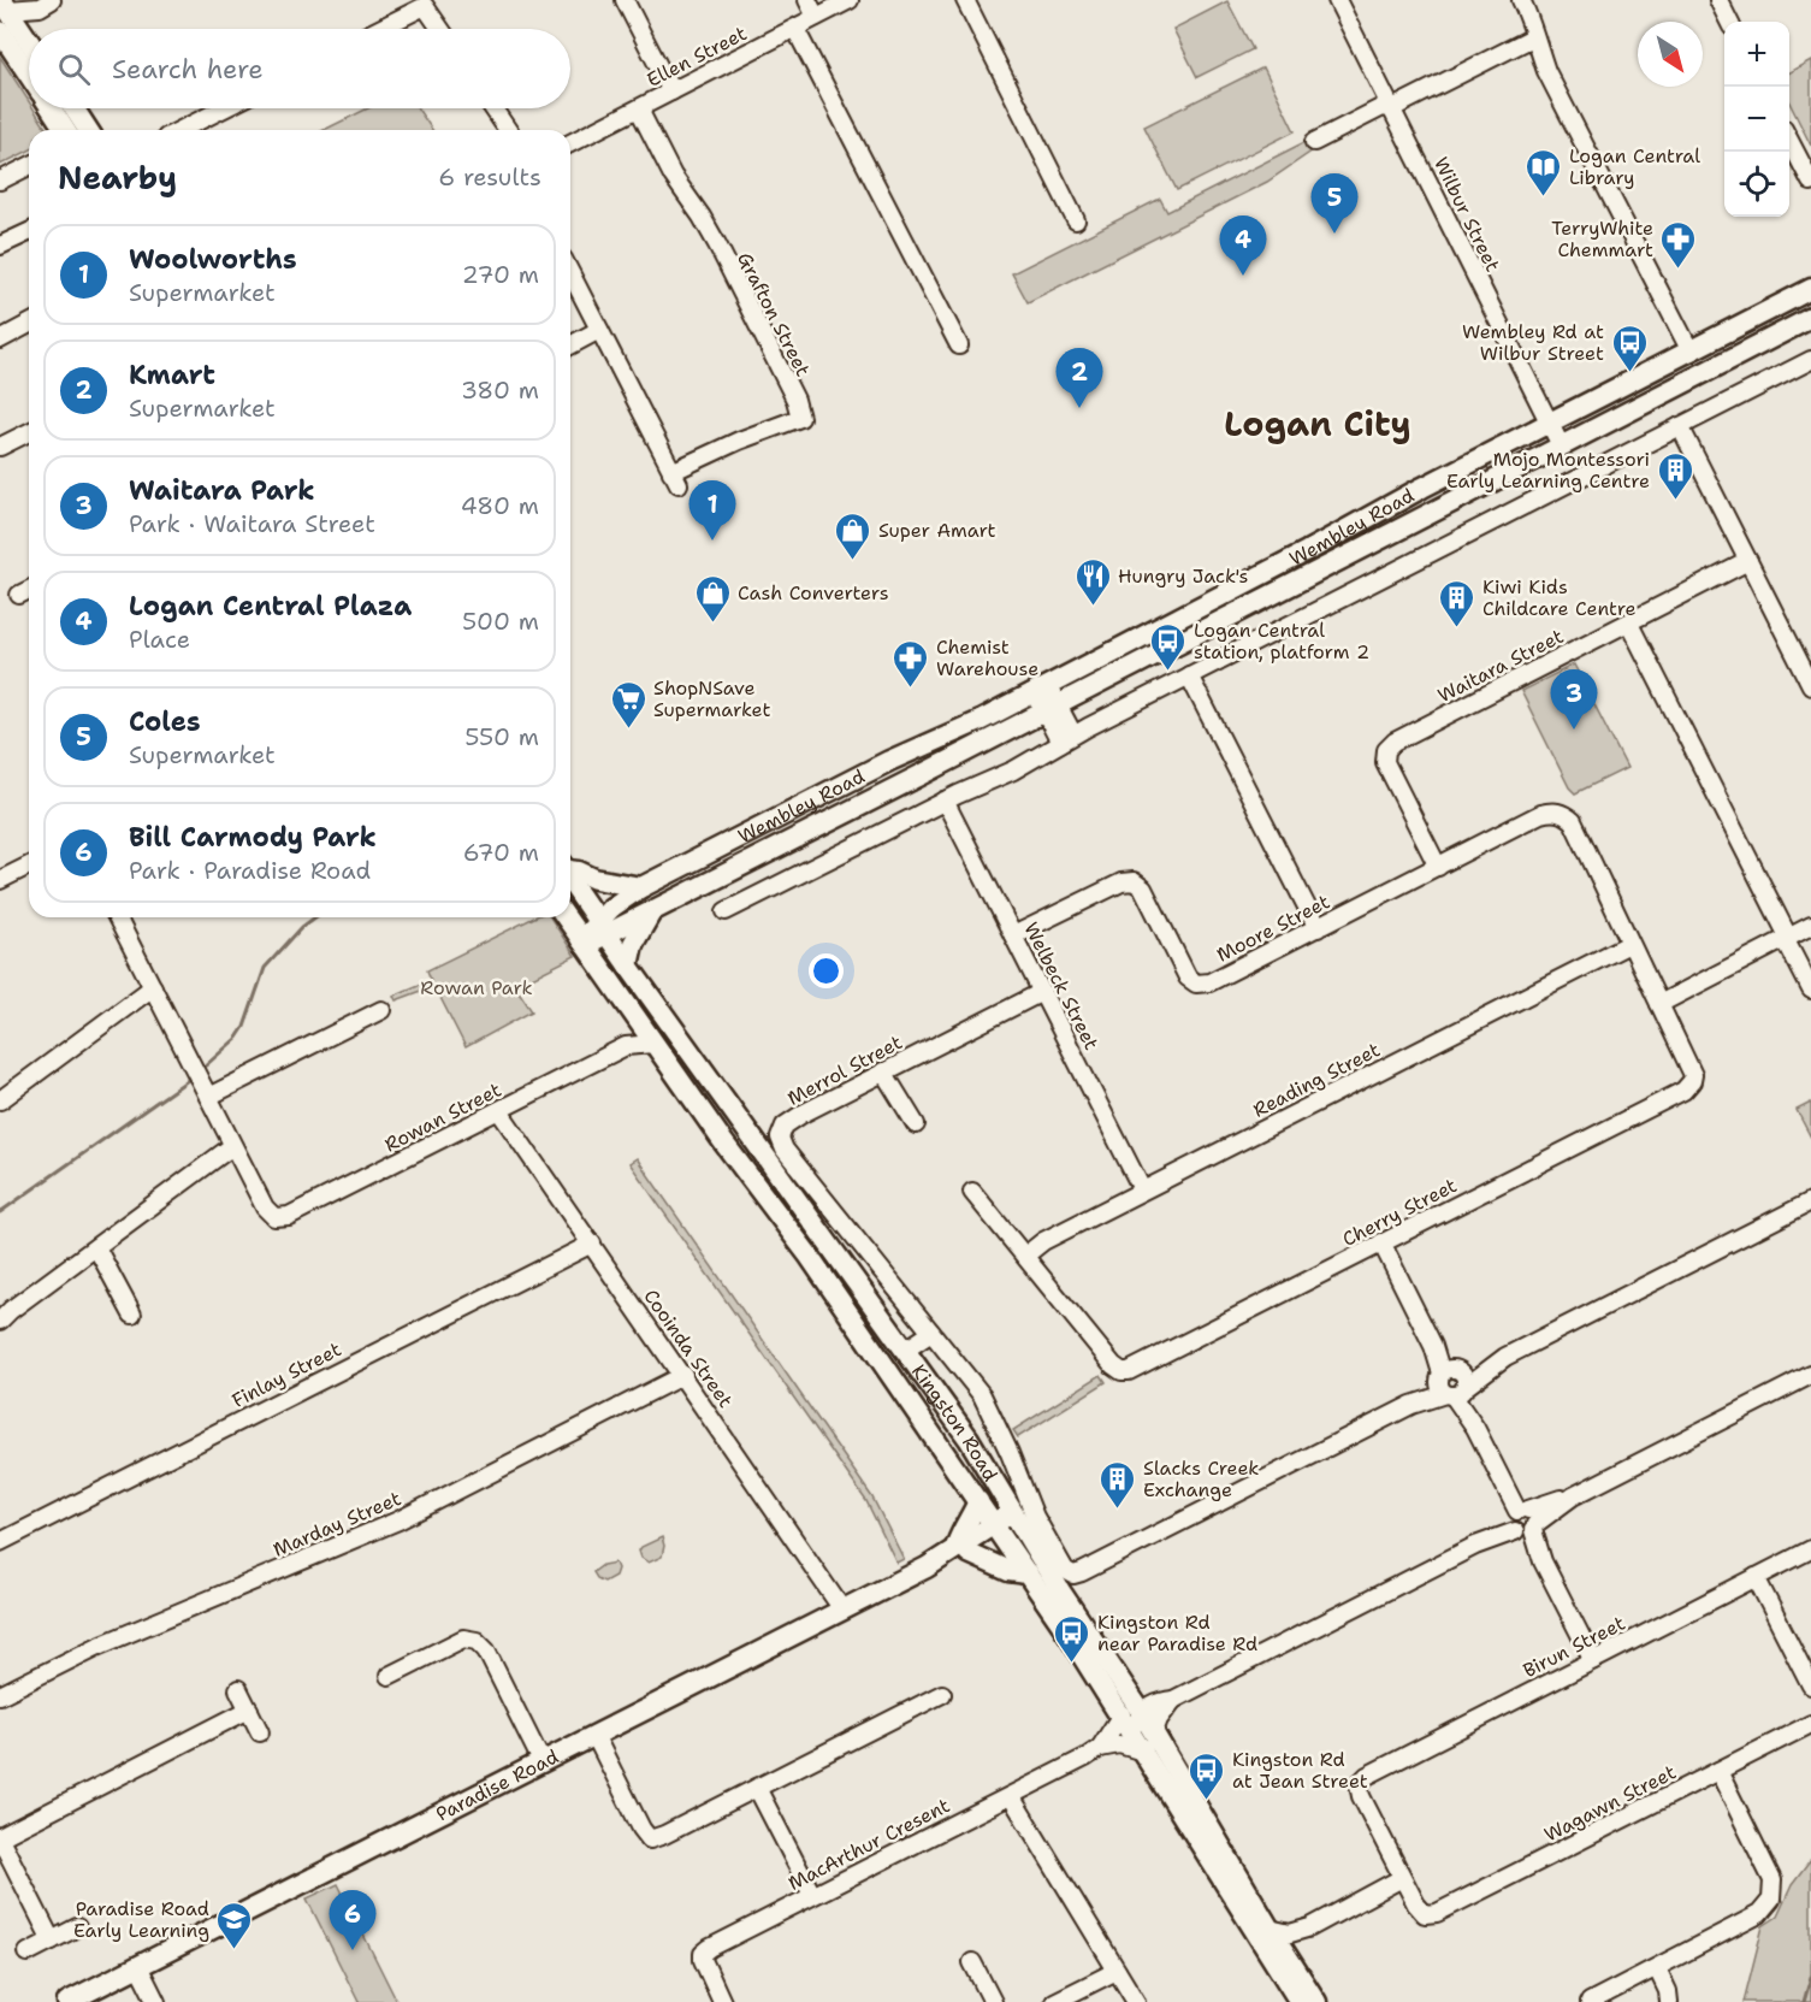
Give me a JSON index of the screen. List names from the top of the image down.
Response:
{
  "streets": {
    "main road": ["Wembley Road", "Kingston Road", "Paradise Road"],
    "street": [
      "Ellen Street",
      "Wilbur Street",
      "Grafton Street",
      "Waitara Street",
      "Moore Street",
      "Welbeck Street",
      "Merrol Street",
      "Reading Street",
      "Rowan Street",
      "Cherry Street",
      "Cooinda Street",
      "Finlay Street",
      "Marday Street",
      "Birun Street",
      "Wagawn Street",
      "MacArthur Cresent"
    ]
  },
  "crossings": [
    ["Ellen Street", "Grafton Street"],
    ["Wilbur Street", "Wembley Road"],
    ["Wembley Road", "Kingston Road"],
    ["Waitara Street", "Moore Street"],
    ["Moore Street", "Welbeck Street"],
    ["Moore Street", "Reading Street"],
    ["Welbeck Street", "Merrol Street"],
    ["Welbeck Street", "Reading Street"],
    ["Reading Street", "Cherry Street"],
    ["Rowan Street", "Cooinda Street"],
    ["Rowan Street", "Kingston Road"],
    ["Cooinda Street", "Finlay Street"],
    ["Cooinda Street", "Marday Street"],
    ["Cooinda Street", "Paradise Road"],
    ["Kingston Road", "Paradise Road"],
    ["Kingston Road", "MacArthur Cresent"],
    ["Birun Street", "Wagawn Street"]
  ],
  "districts": ["Logan City"],
  "parks": ["Rowan Park"],
  "places": {
    "library": ["Logan Central Library"],
    "pharmacy": ["TerryWhite Chemmart", "Chemist Warehouse"],
    "bus stop": [
      "Wembley Rd at Wilbur Street",
      "Logan Central station, platform 2",
      "Kingston Rd near Paradise Rd",
      "Kingston Rd at Jean Street"
    ],
    "building": ["Mojo Montessori Early Learning Centre", "Kiwi Kids Childcare Centre", "Slacks Creek Exchange"],
    "shop": ["Super Amart", "Cash Converters"],
    "restaurant": ["Hungry Jack's"],
    "supermarket": ["ShopNSave Supermarket"],
    "school or university": ["Paradise Road Early Learning"]
  },
  "north": "bottom right",
  "page": {
    "map_buttons": ["+", "−"],
    "search": "Search here",
    "heading": ["Nearby", "6 results"],
    "pins": [
      "5",
      "4",
      "2",
      "1",
      "3",
      "6"
    ],
    "list": [
      {
        "mark": "1",
        "name": "Woolworths",
        "note": "Supermarket",
        "value": "270 m"
      },
      {
        "mark": "2",
        "name": "Kmart",
        "note": "Supermarket",
        "value": "380 m"
      },
      {
        "mark": "3",
        "name": "Waitara Park",
        "note": "Park · Waitara Street",
        "value": "480 m"
      },
      {
        "mark": "4",
        "name": "Logan Central Plaza",
        "note": "Place",
        "value": "500 m"
      },
      {
        "mark": "5",
        "name": "Coles",
        "note": "Supermarket",
        "value": "550 m"
      },
      {
        "mark": "6",
        "name": "Bill Carmody Park",
        "note": "Park · Paradise Road",
        "value": "670 m"
      }
    ]
  }
}
